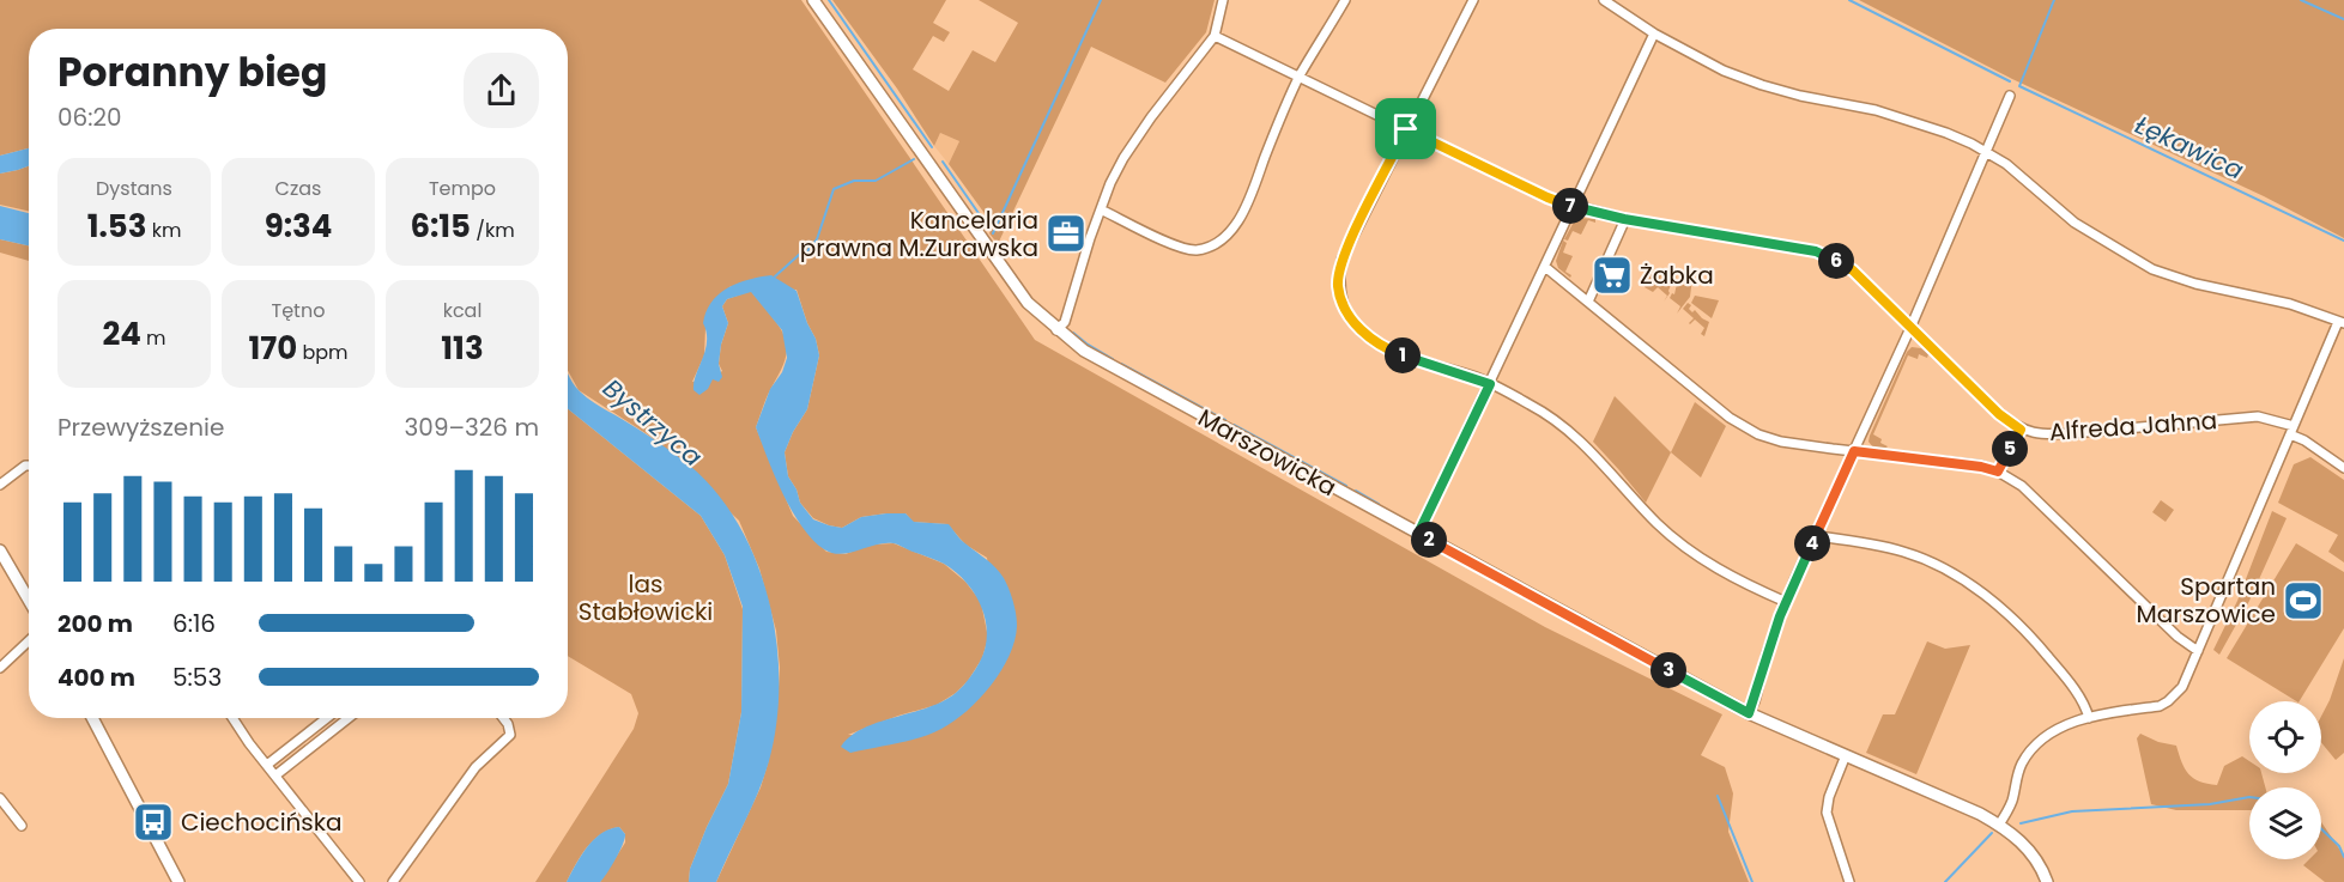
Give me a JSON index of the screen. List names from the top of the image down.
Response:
{
  "streets": {
    "street": ["Alfreda Jahna", "Marszowicka"]
  },
  "water": ["Łękawica", "Bystrzyca"],
  "parks": ["las Stabłowicki"],
  "places": {
    "office": ["Kancelaria prawna M.Zurawska"],
    "supermarket": ["Żabka"],
    "sports": ["Spartan Marszowice"],
    "bus stop": ["Ciechocińska"]
  },
  "page": {
    "heading": ["Poranny bieg", "06:20"],
    "stats": [
      ["Dystans", "1.53 km"],
      ["Czas", "9:34"],
      ["Tempo", "6:15 /km"],
      ["24 m"],
      ["Tętno", "170 bpm"],
      ["kcal", "113"]
    ],
    "pins": [
      "7",
      "6",
      "1",
      "5",
      "2",
      "4",
      "3"
    ],
    "chart": ["Przewyższenie", "309–326 m"],
    "list": [
      {
        "name": "200 m",
        "note": "6:16"
      },
      {
        "name": "400 m",
        "note": "5:53"
      }
    ]
  }
}
